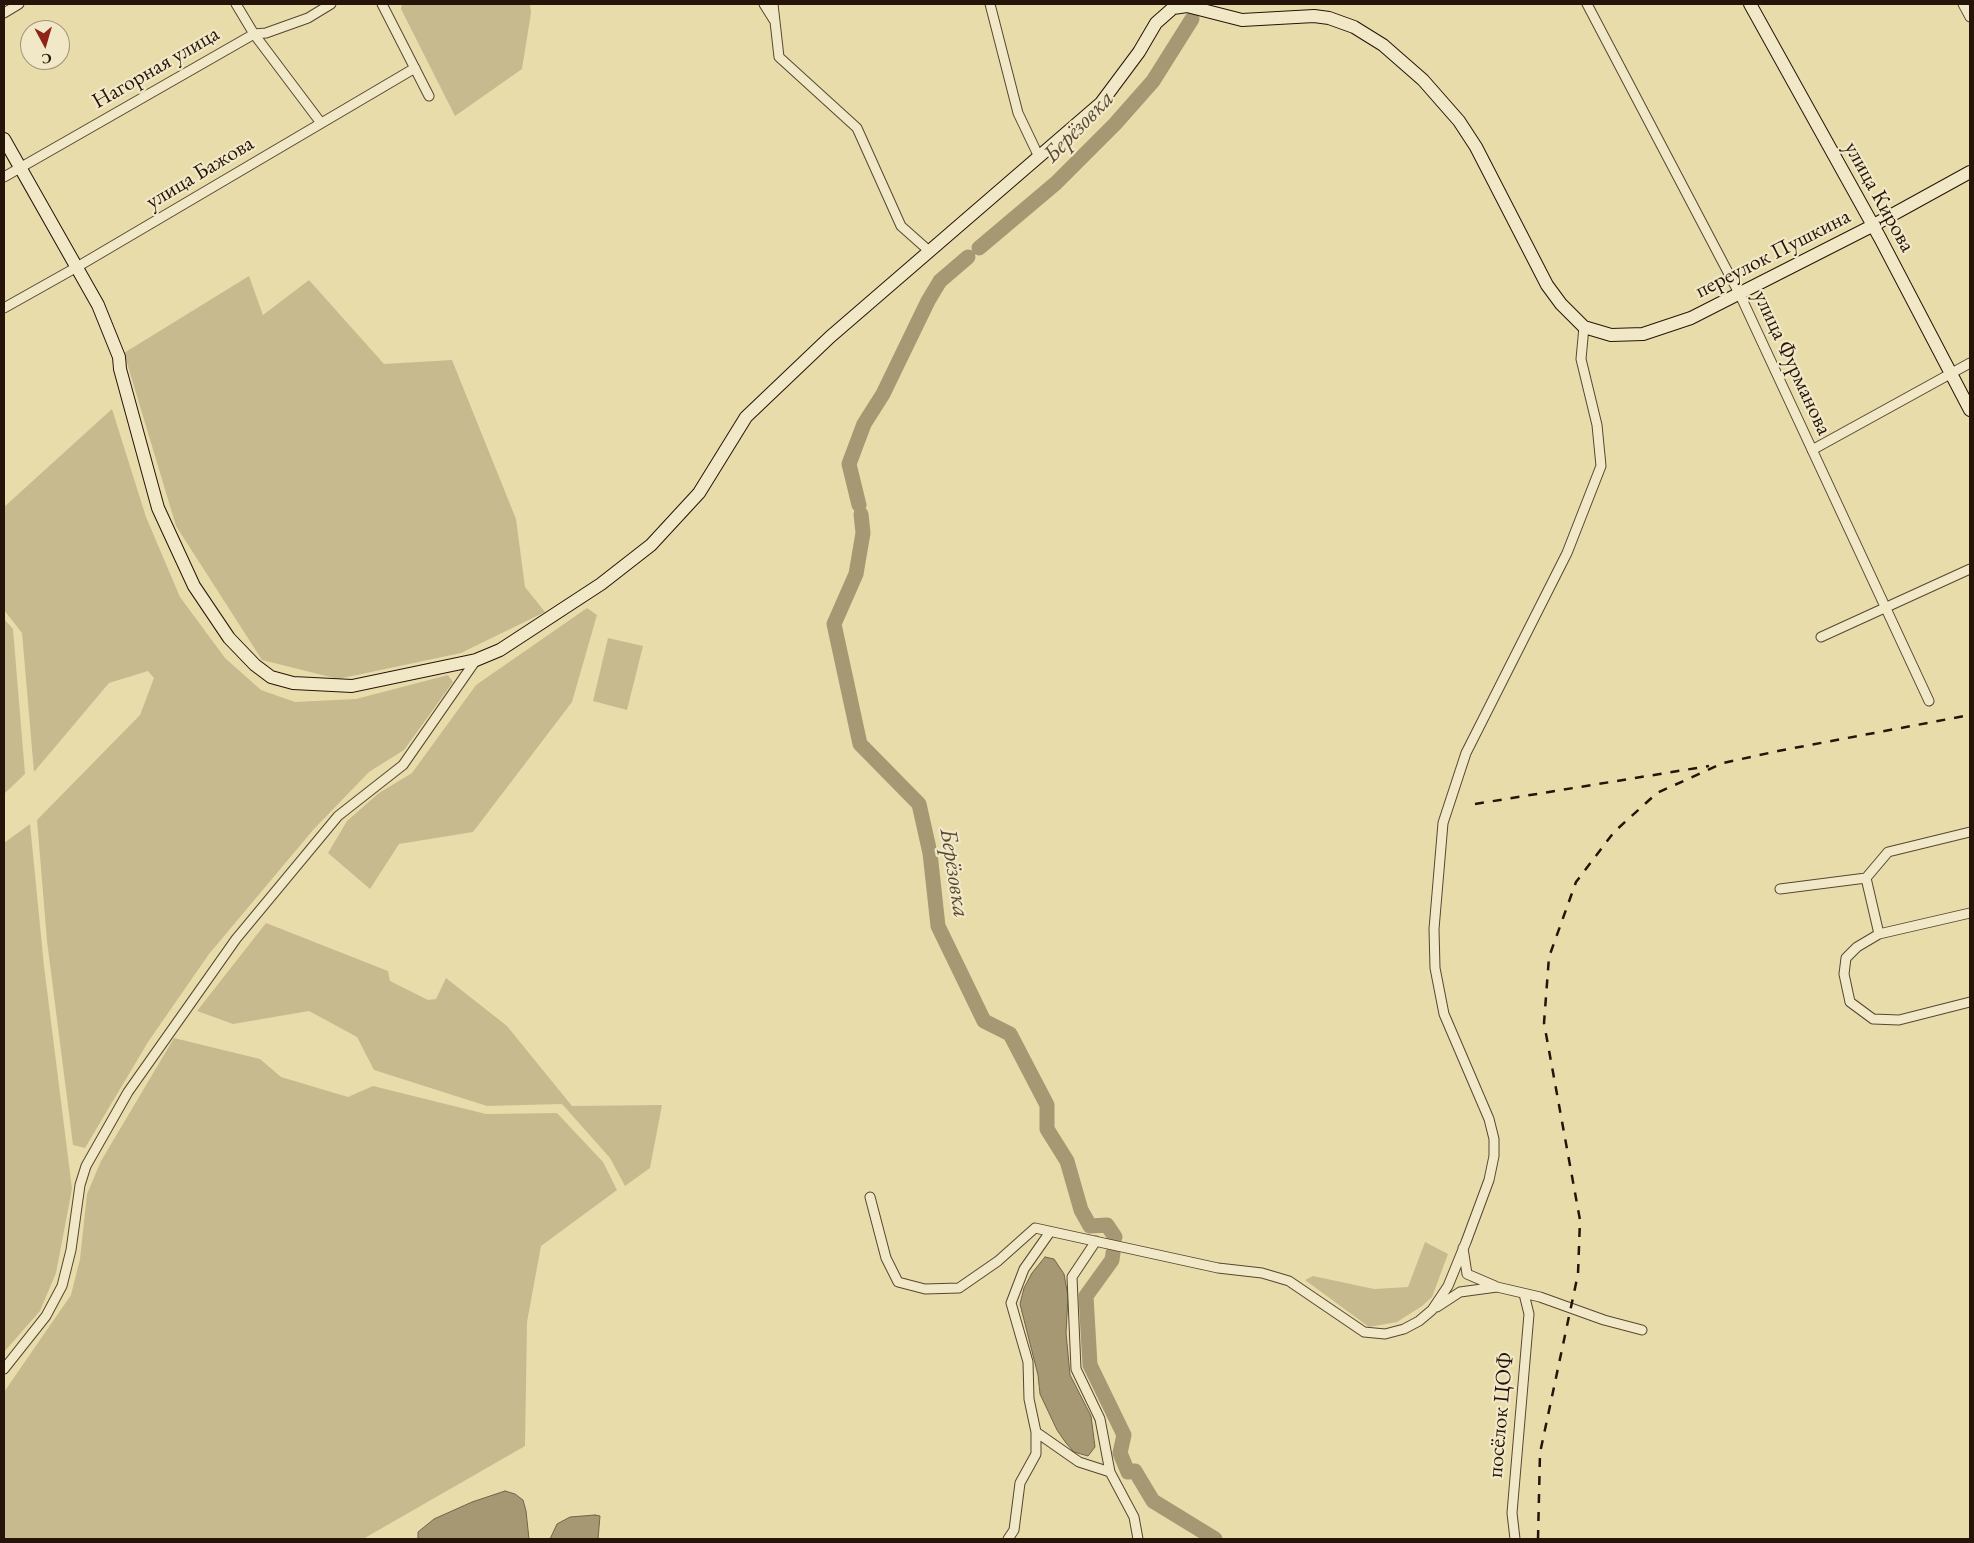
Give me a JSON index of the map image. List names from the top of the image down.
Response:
{
  "streets": {
    "street": [
      "Нагорная улица",
      "улица Бажова",
      "улица Кирова",
      "переулок Пушкина",
      "улица Фурманова",
      "посёлок ЦОФ"
    ]
  },
  "crossings": [
    ["улица Кирова", "переулок Пушкина"],
    ["переулок Пушкина", "улица Фурманова"]
  ],
  "water": ["Берёзовка"],
  "north": "bottom"
}
